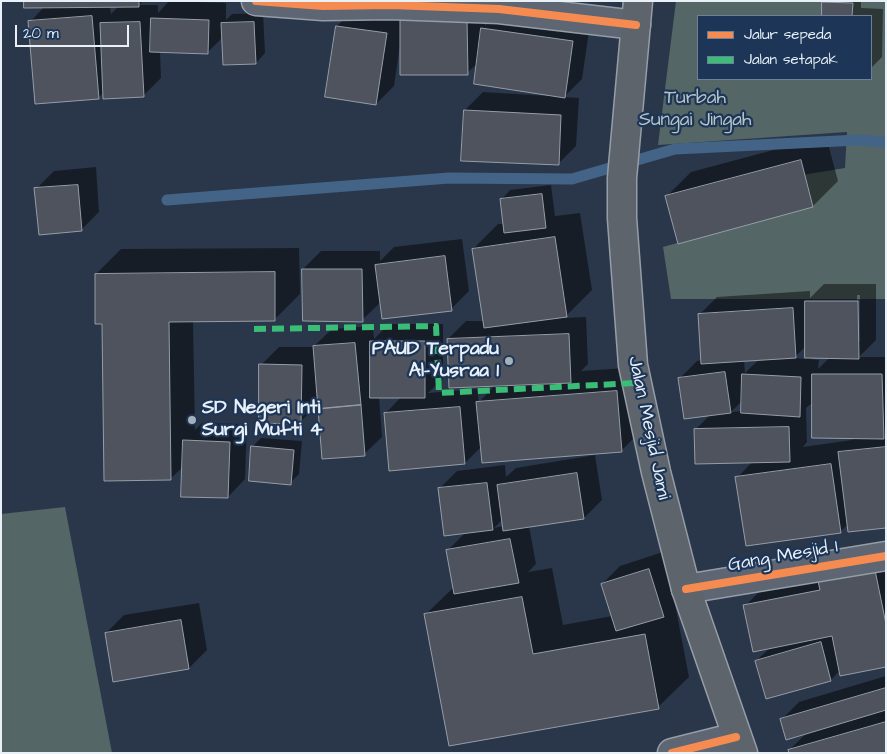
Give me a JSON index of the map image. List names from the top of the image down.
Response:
{
  "streets": {
    "main road": ["Jalan Mesjid Jami"],
    "street": ["Gang Mesjid 1"]
  },
  "crossings": [
    ["Jalan Mesjid Jami", "Gang Mesjid 1"]
  ],
  "parks": ["Turbah Sungai Jingah"],
  "places": ["PAUD Terpadu Al-Yusraa 1", "SD Negeri Inti Surgi Mufti 4"],
  "legend": ["Jalur sepeda", "Jalan setapak"],
  "scale_bar": "20 m"
}
